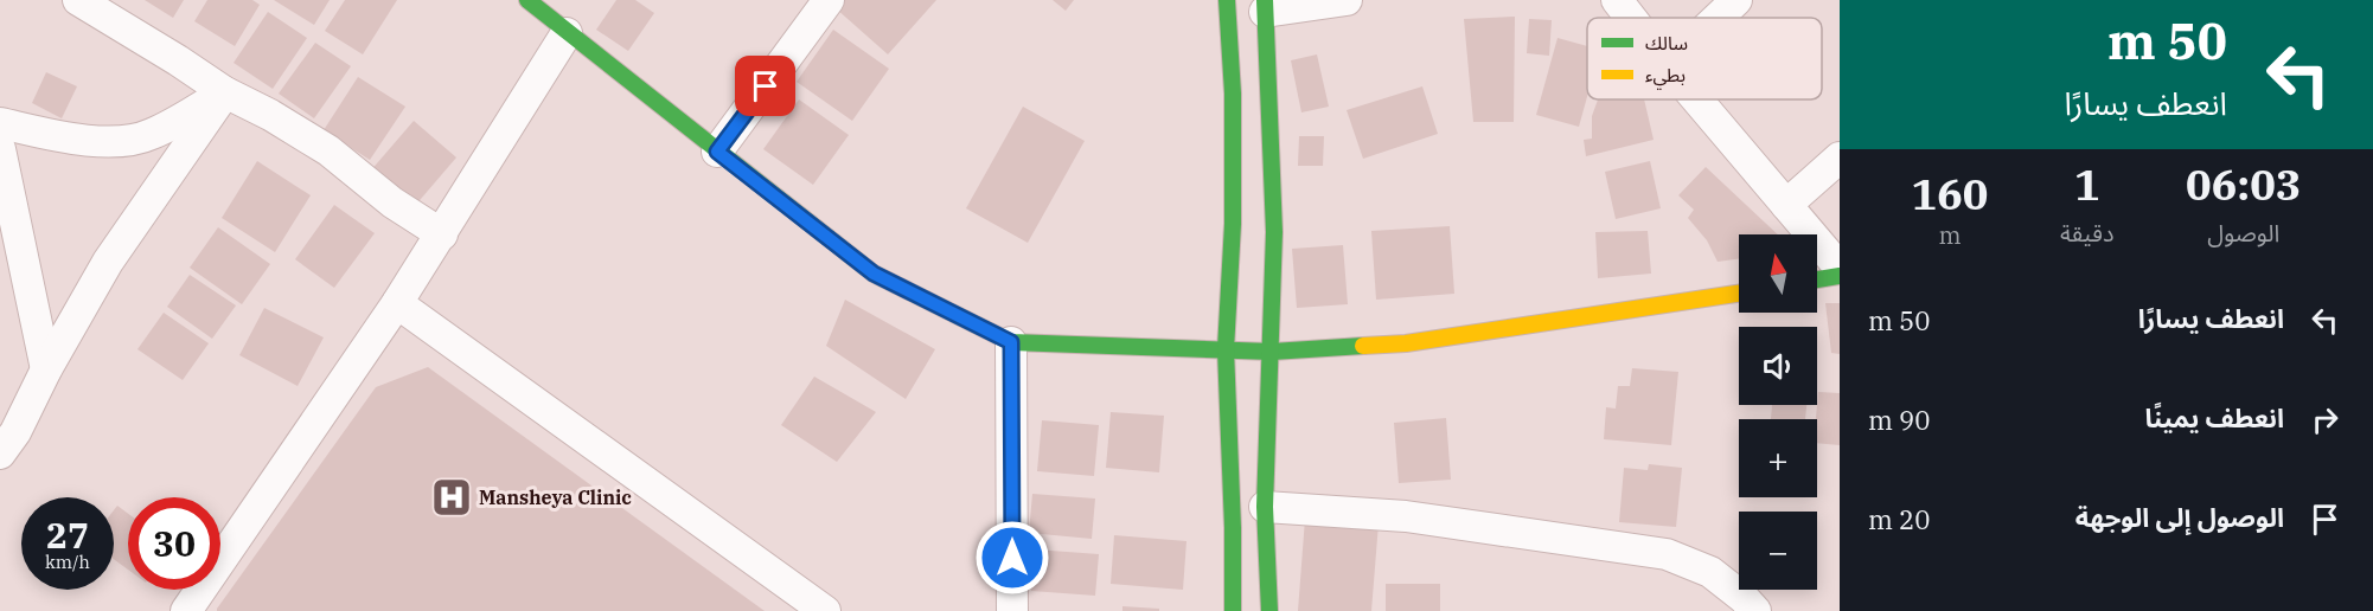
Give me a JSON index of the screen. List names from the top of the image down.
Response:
{
  "places": {
    "hospital": ["Mansheya Clinic"]
  },
  "legend": ["سالك", "بطيء"],
  "north": "top",
  "page": {
    "turn": ["50 m", "انعطف يسارًا"],
    "eta": [
      "06:03",
      "الوصول",
      "1",
      "دقيقة",
      "160",
      "m"
    ],
    "map_buttons": ["+", "−"],
    "list": [
      {
        "name": "انعطف يسارًا",
        "value": "50 m"
      },
      {
        "name": "انعطف يمينًا",
        "value": "90 m"
      },
      {
        "name": "الوصول إلى الوجهة",
        "value": "20 m"
      }
    ],
    "speed": "27 km/h",
    "limit": "30"
  }
}
